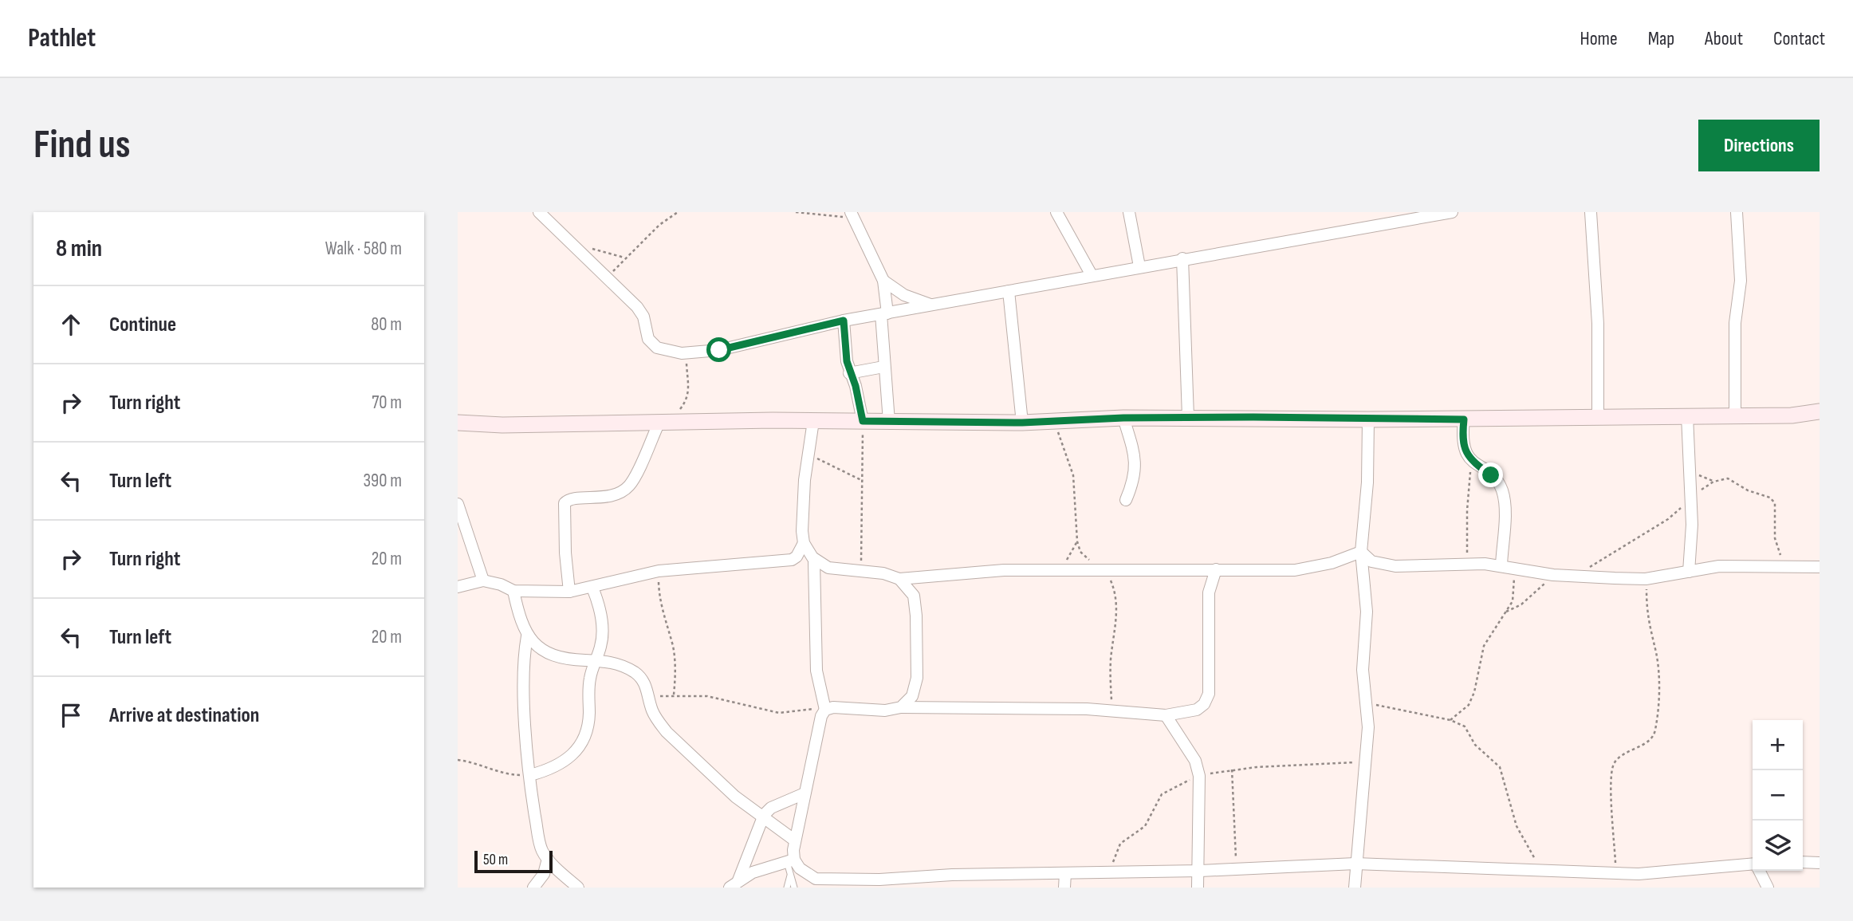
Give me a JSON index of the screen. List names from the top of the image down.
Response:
{
  "scale_bar": "50 m",
  "page": {
    "header": "Pathlet",
    "nav": [
      "Home",
      "Map",
      "About",
      "Contact"
    ],
    "buttons": "Directions",
    "title": "Find us",
    "heading": ["8 min", "Walk · 580 m"],
    "list": [
      ["Continue", "80 m"],
      ["Turn right", "70 m"],
      ["Turn left", "390 m"],
      ["Turn right", "20 m"],
      ["Turn left", "20 m"],
      "Arrive at destination"
    ],
    "map_buttons": ["+", "−"],
    "scale": "50 m"
  }
}
